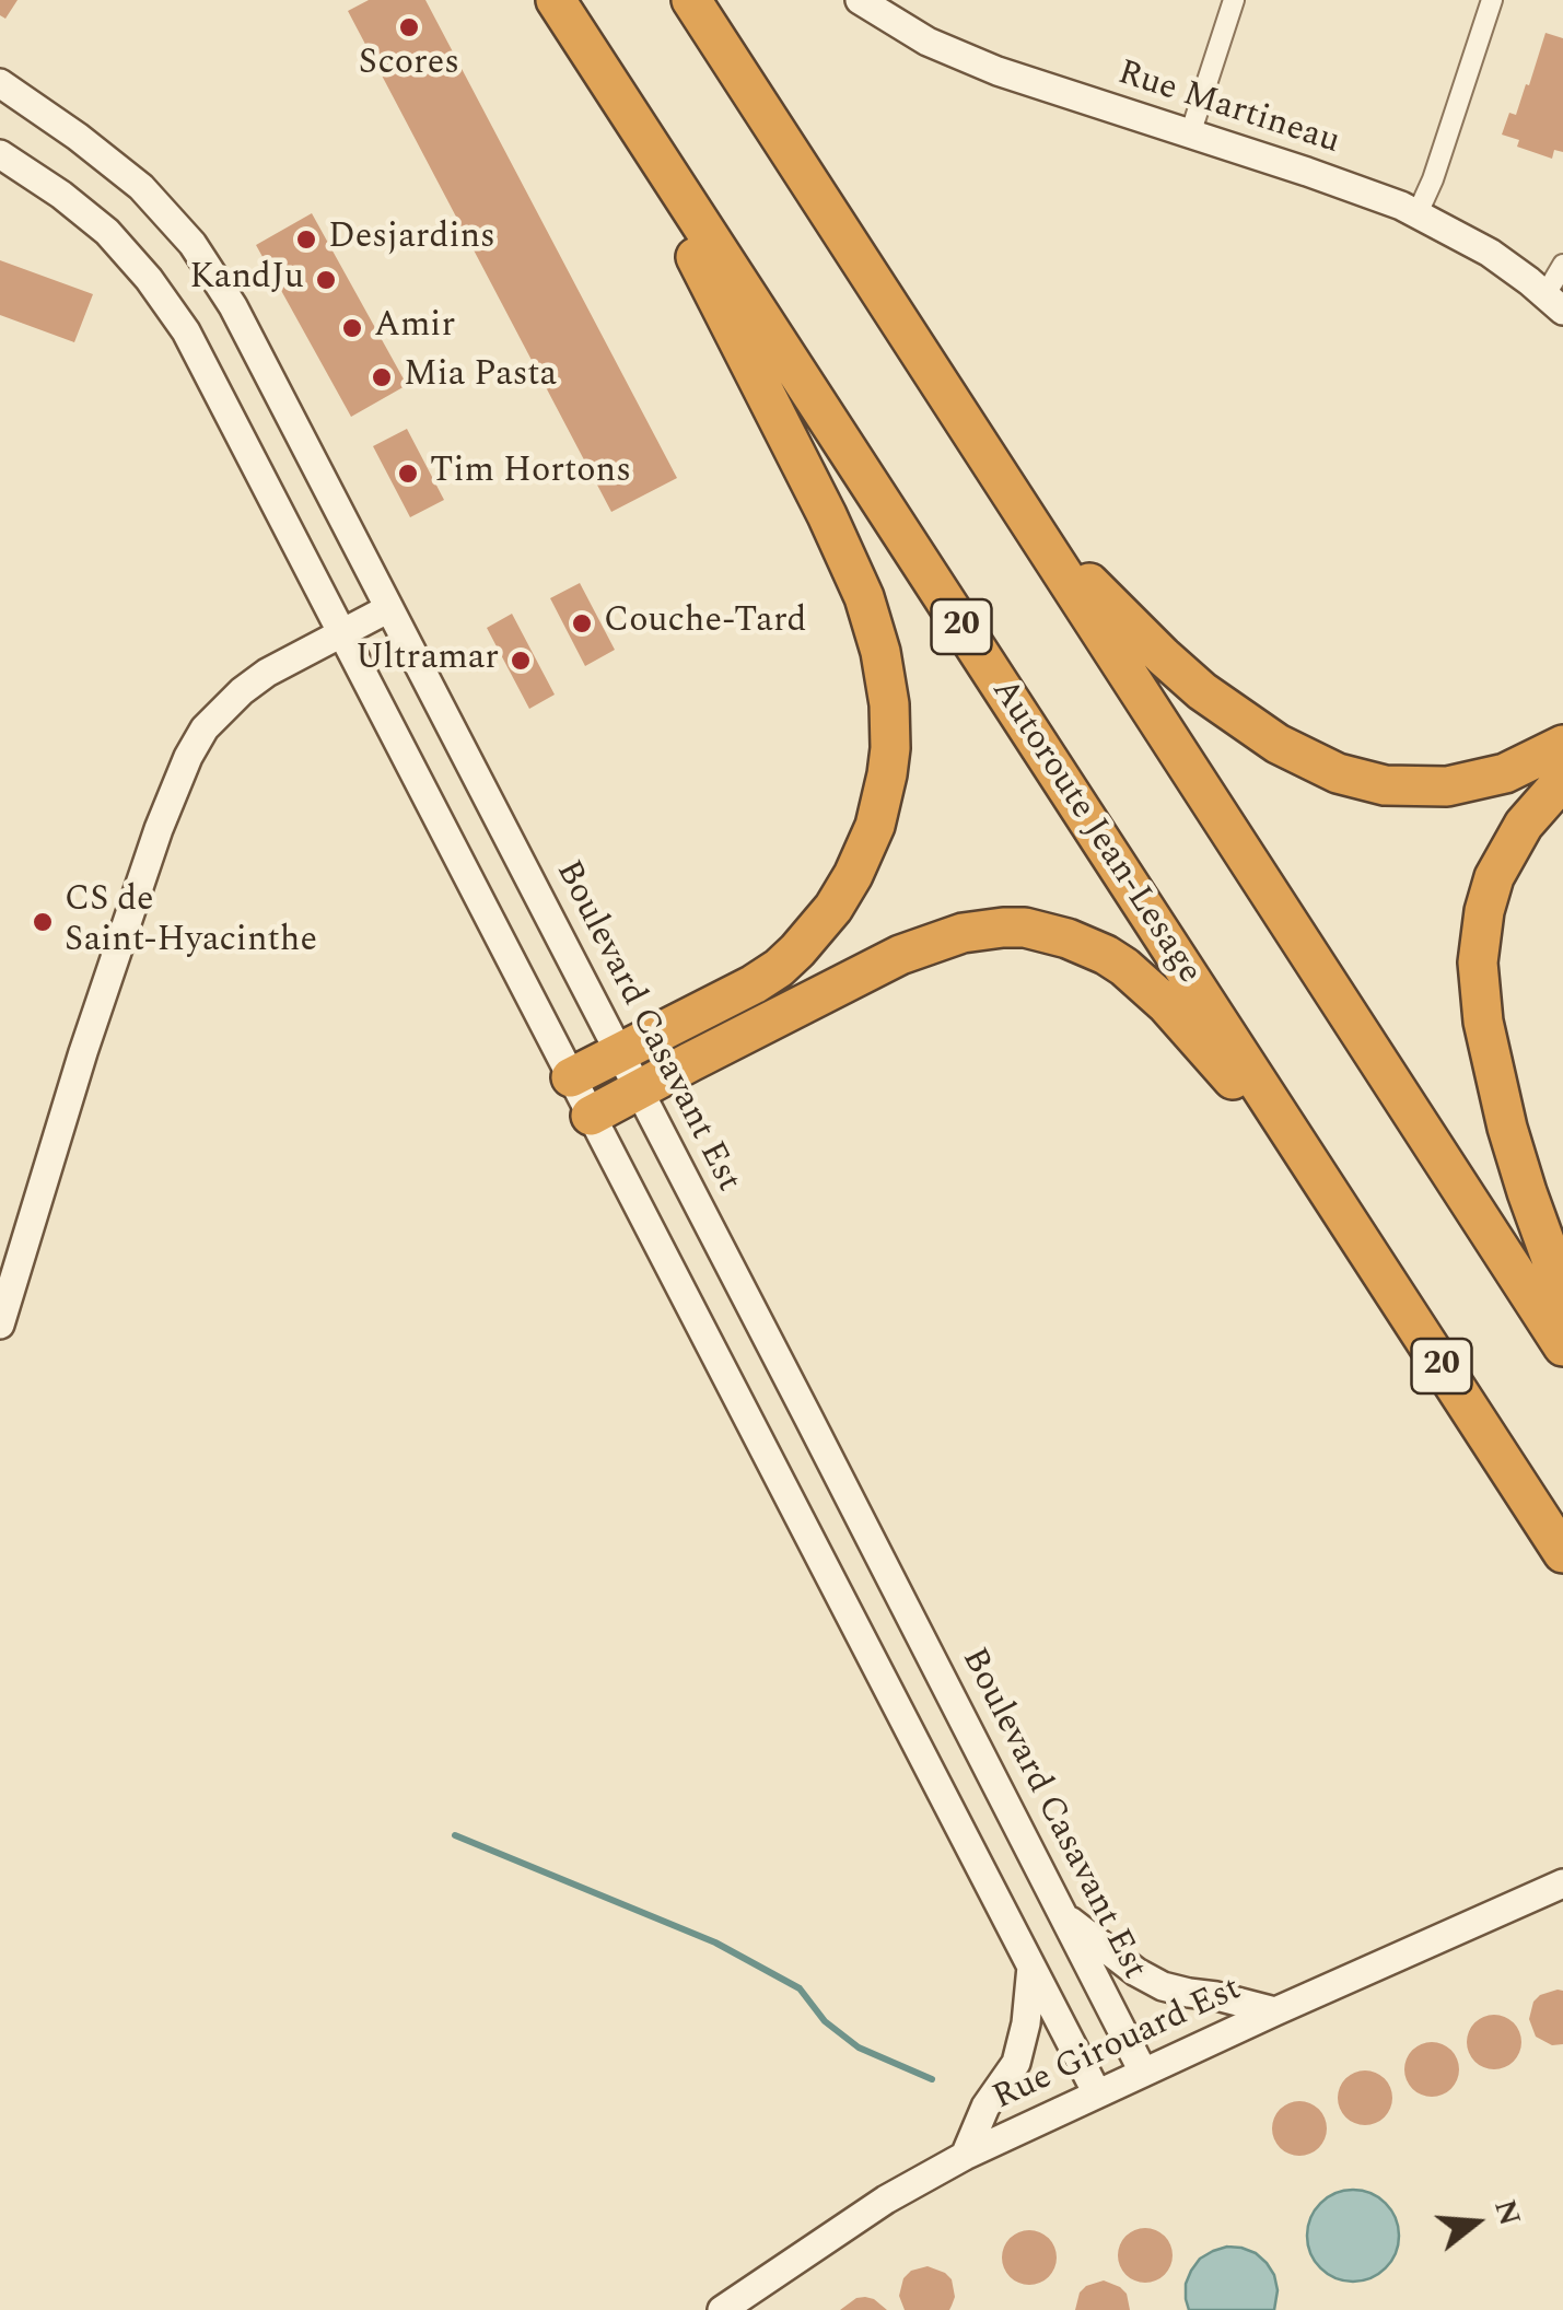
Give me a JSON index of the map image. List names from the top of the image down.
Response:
{
  "streets": {
    "highway": ["20", "Autoroute Jean-Lesage"],
    "street": ["Rue Martineau", "Boulevard Casavant Est", "Rue Girouard Est"]
  },
  "crossings": [
    ["Boulevard Casavant Est", "Rue Girouard Est"]
  ],
  "places": [
    "Scores",
    "Desjardins",
    "KandJu",
    "Amir",
    "Mia Pasta",
    "Tim Hortons",
    "Couche-Tard",
    "Ultramar",
    "CS de Saint-Hyacinthe"
  ],
  "north": "right"
}
